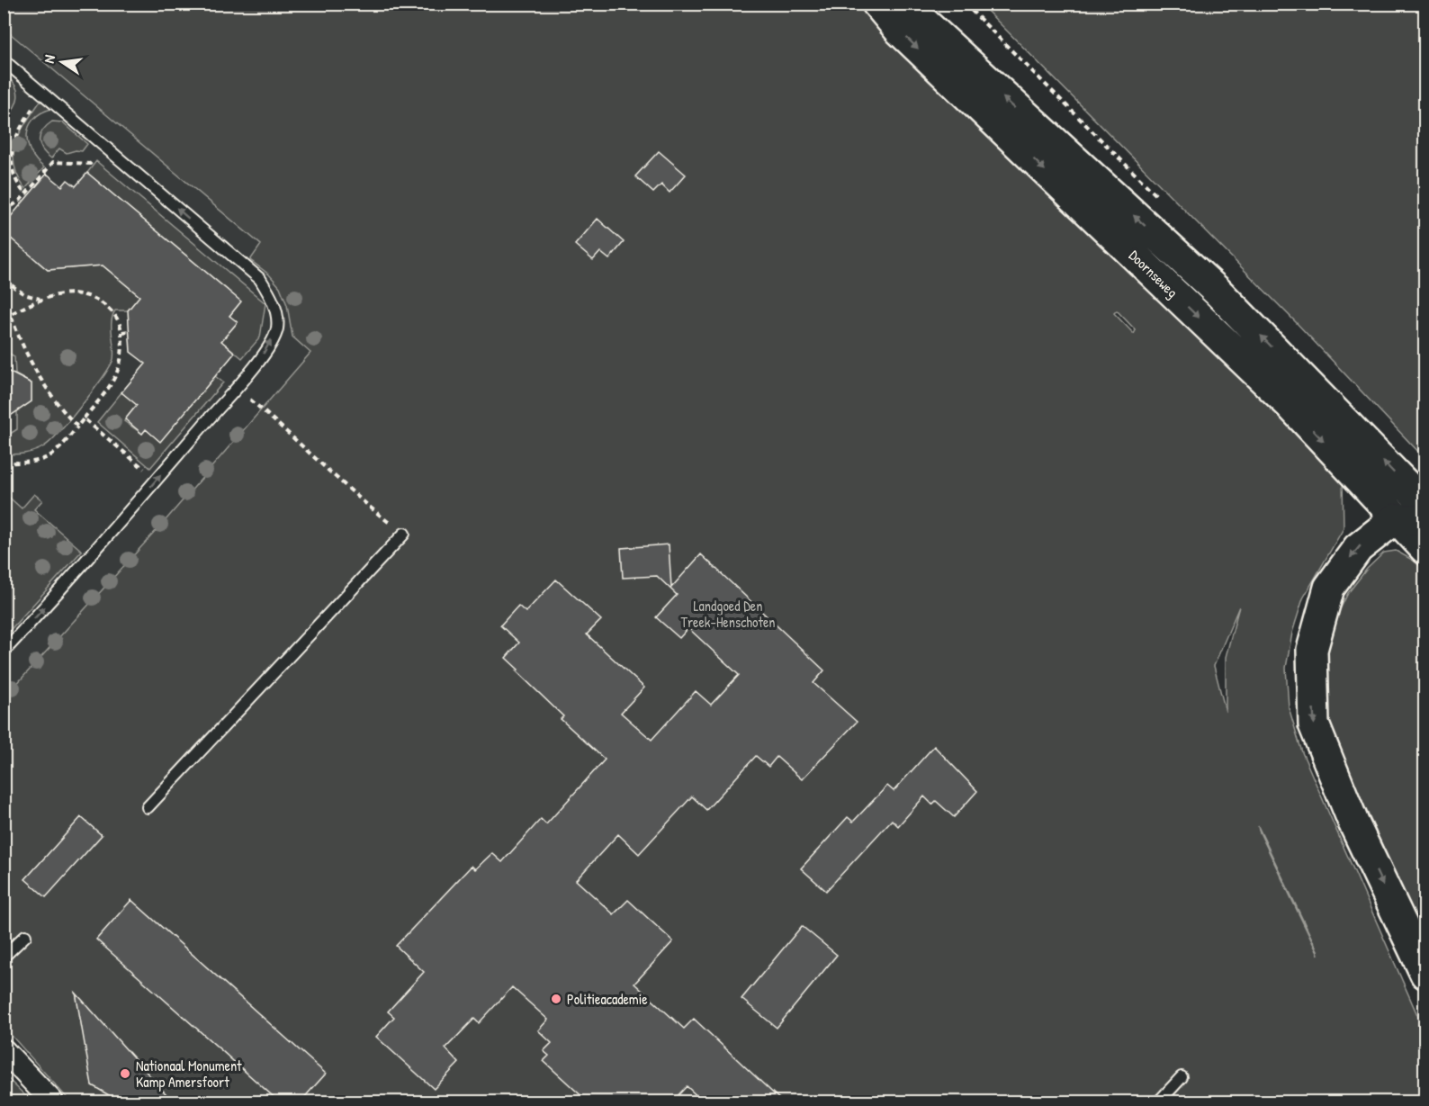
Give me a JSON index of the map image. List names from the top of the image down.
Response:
{
  "streets": {
    "main road": ["Doornseweg"]
  },
  "parks": ["Landgoed Den Treek-Henschoten"],
  "places": ["Politieacademie", "Nationaal Monument Kamp Amersfoort"],
  "north": "left"
}
